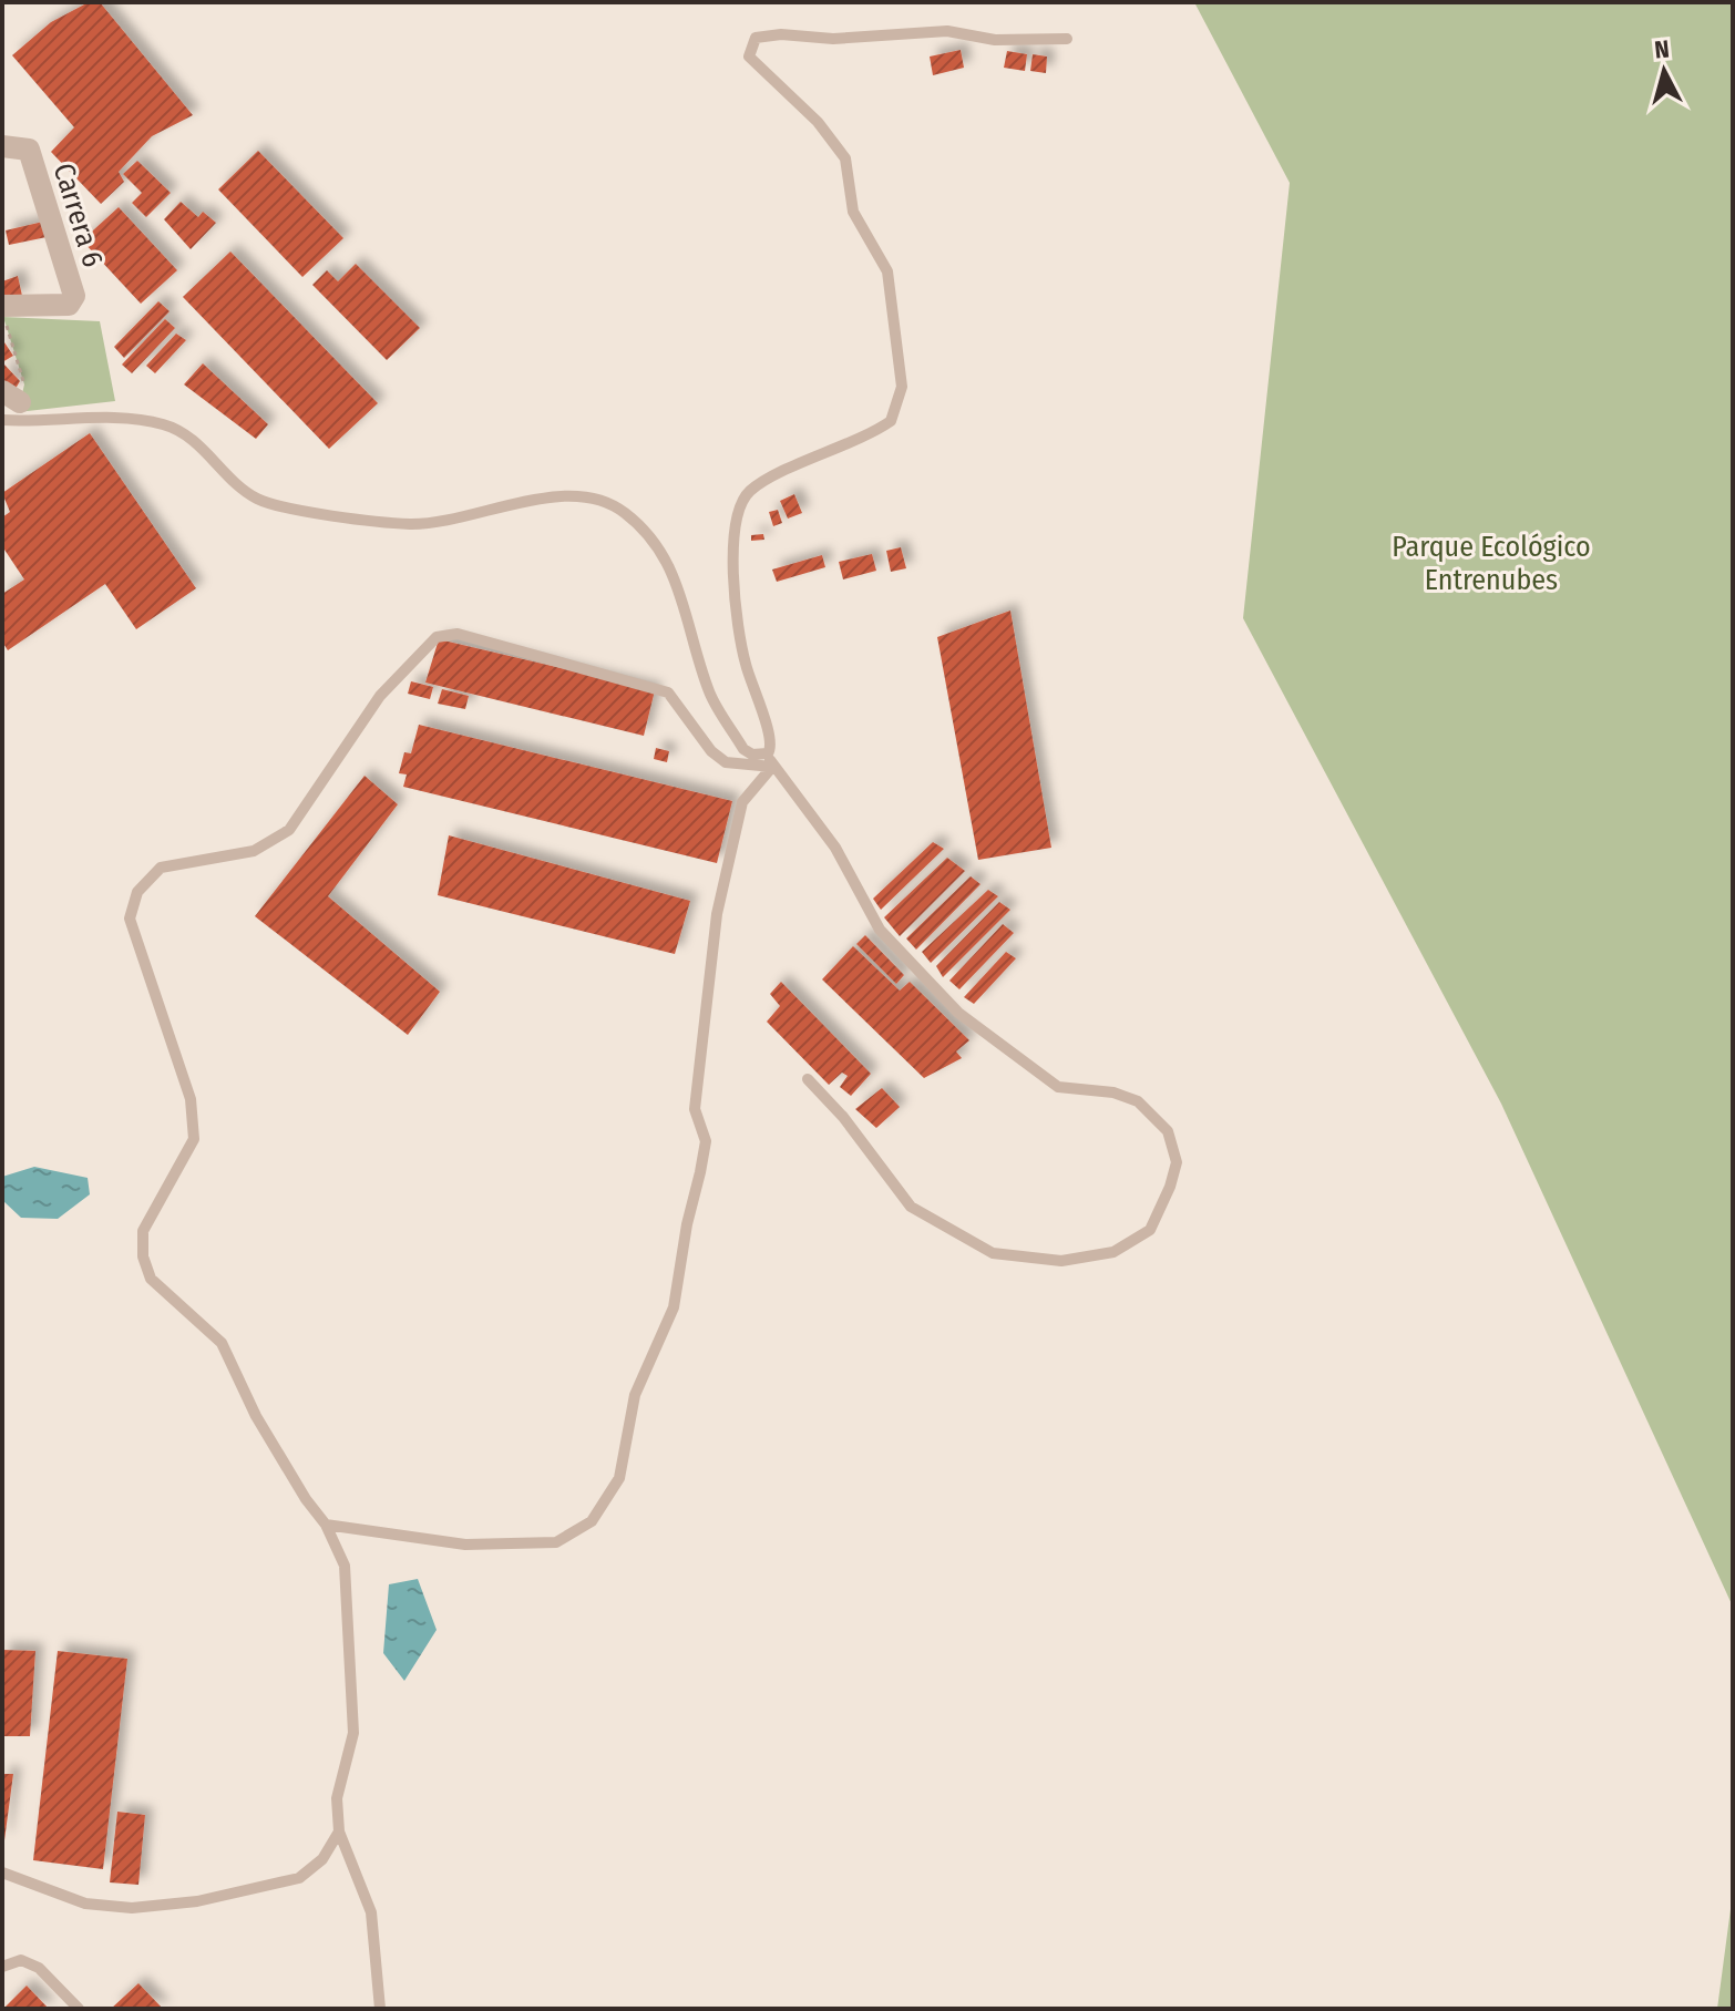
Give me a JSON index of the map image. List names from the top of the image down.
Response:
{
  "streets": {
    "street": ["Carrera 6"]
  },
  "parks": ["Parque Ecológico Entrenubes"],
  "north": "top"
}
